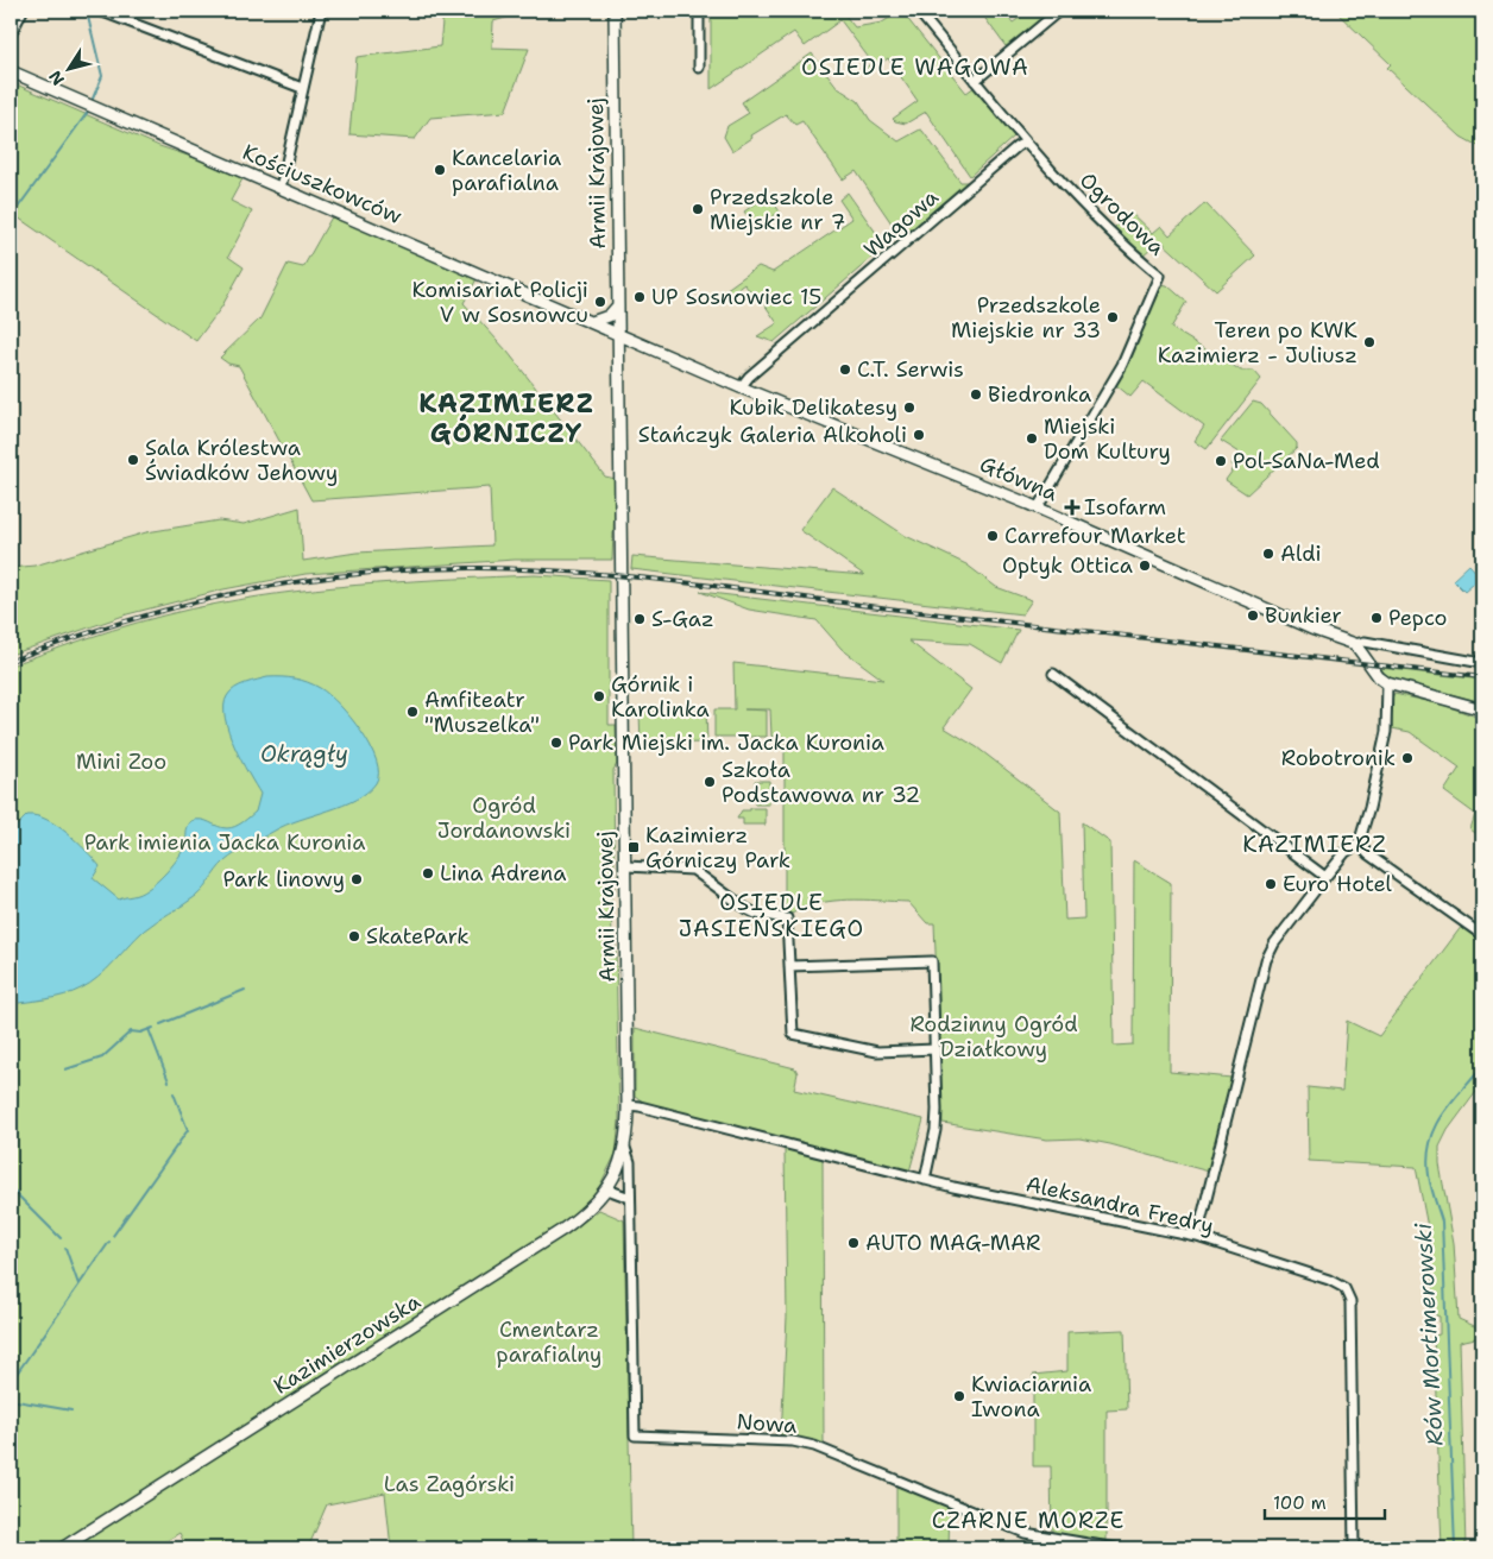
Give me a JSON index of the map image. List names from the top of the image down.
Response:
{
  "streets": {
    "street": [
      "Armii Krajowej",
      "Kościuszkowców",
      "Ogrodowa",
      "Wagowa",
      "Główna",
      "Aleksandra Fredry",
      "Kazimierzowska",
      "Nowa"
    ]
  },
  "crossings": [
    ["Armii Krajowej", "Kościuszkowców"],
    ["Armii Krajowej", "Główna"],
    ["Armii Krajowej", "Aleksandra Fredry"],
    ["Armii Krajowej", "Kazimierzowska"],
    ["Armii Krajowej", "Nowa"],
    ["Kościuszkowców", "Główna"],
    ["Ogrodowa", "Wagowa"],
    ["Ogrodowa", "Główna"],
    ["Wagowa", "Główna"],
    ["Kazimierzowska", "Nowa"]
  ],
  "districts": [
    "OSIEDLE WAGOWA",
    "KAZIMIERZ GÓRNICZY",
    "KAZIMIERZ",
    "OSIEDLE JASIEŃSKIEGO",
    "CZARNE MORZE"
  ],
  "water": ["Okrągły", "Rów Mortimerowski"],
  "parks": [
    "Mini Zoo",
    "Ogród Jordanowski",
    "Park imienia Jacka Kuronia",
    "Rodzinny Ogród Działkowy",
    "Cmentarz parafialny",
    "Las Zagórski"
  ],
  "places": {
    "other": [
      "Kancelaria parafialna",
      "Przedszkole Miejskie nr 7",
      "UP Sosnowiec 15",
      "Komisariat Policji V w Sosnowcu",
      "Przedszkole Miejskie nr 33",
      "Teren po KWK Kazimierz - Juliusz",
      "C.T. Serwis",
      "Biedronka",
      "Kubik Delikatesy",
      "Stańczyk Galeria Alkoholi",
      "Miejski Dom Kultury",
      "Sala Królestwa Świadków Jehowy",
      "Pol-SaNa-Med",
      "Carrefour Market",
      "Aldi",
      "Optyk Ottica",
      "Bunkier",
      "Pepco",
      "S-Gaz",
      "Górnik i Karolinka",
      "Amfiteatr \"Muszelka\"",
      "Park Miejski im. Jacka Kuronia",
      "Robotronik",
      "Szkoła Podstawowa nr 32",
      "Lina Adrena",
      "Park linowy",
      "Euro Hotel",
      "SkatePark",
      "AUTO MAG-MAR",
      "Kwiaciarnia Iwona"
    ],
    "health": ["Isofarm"],
    "transit": ["Kazimierz Górniczy Park"]
  },
  "scale_bar": "100 m",
  "north": "bottom left"
}
